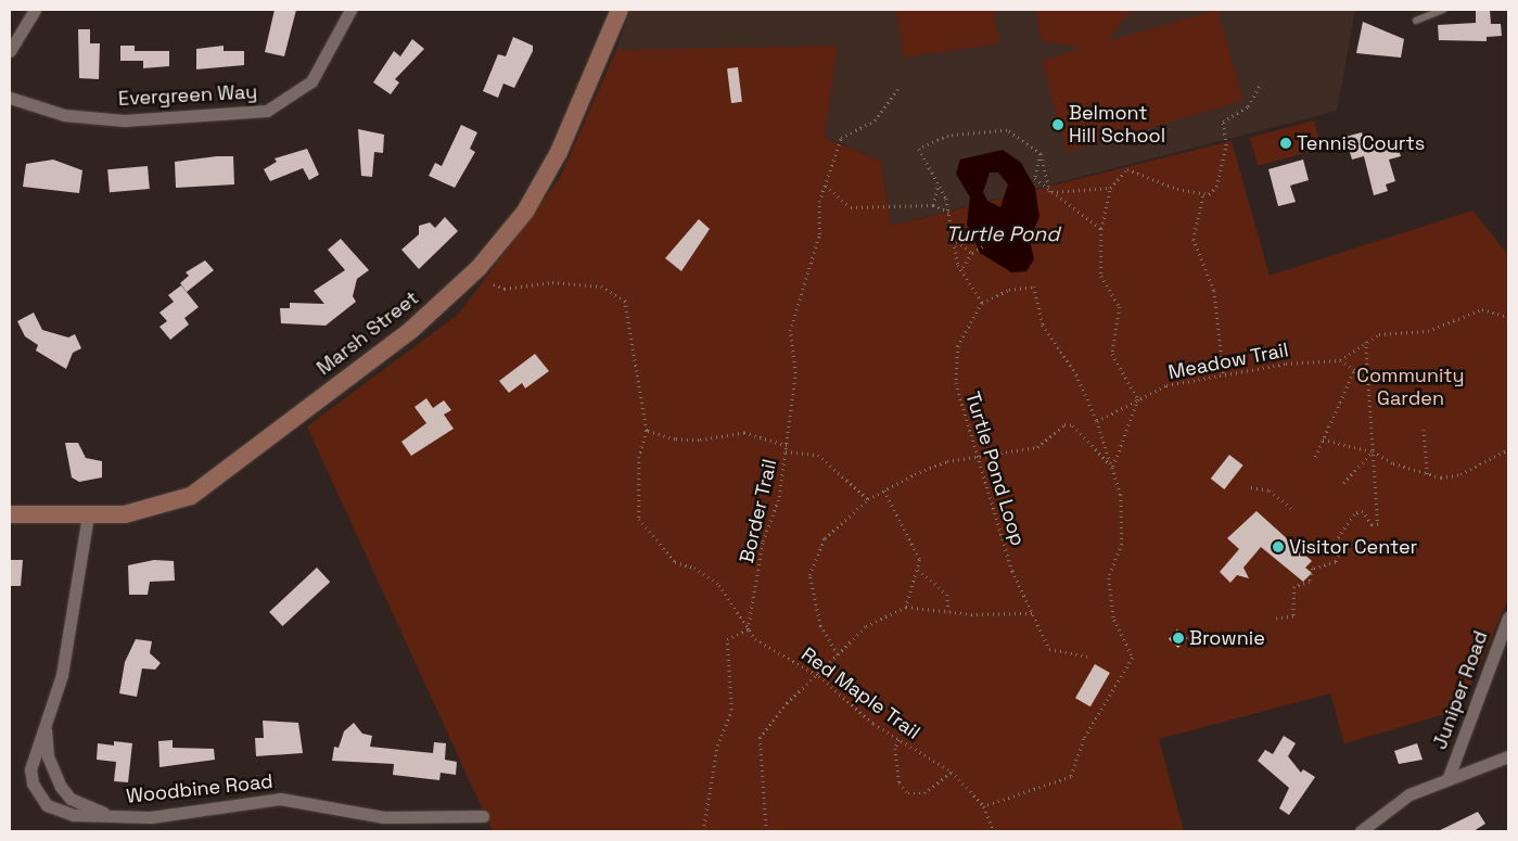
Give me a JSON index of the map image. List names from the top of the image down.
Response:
{
  "streets": {
    "street": [
      "Evergreen Way",
      "Marsh Street",
      "Juniper Road",
      "Woodbine Road"
    ],
    "path": [
      "Meadow Trail",
      "Turtle Pond Loop",
      "Border Trail",
      "Red Maple Trail"
    ]
  },
  "crossings": [
    ["Marsh Street", "Woodbine Road"],
    ["Border Trail", "Red Maple Trail"]
  ],
  "water": ["Turtle Pond"],
  "parks": ["Community Garden"],
  "places": [
    "Belmont Hill School",
    "Tennis Courts",
    "Visitor Center",
    "Brownie"
  ]
}
